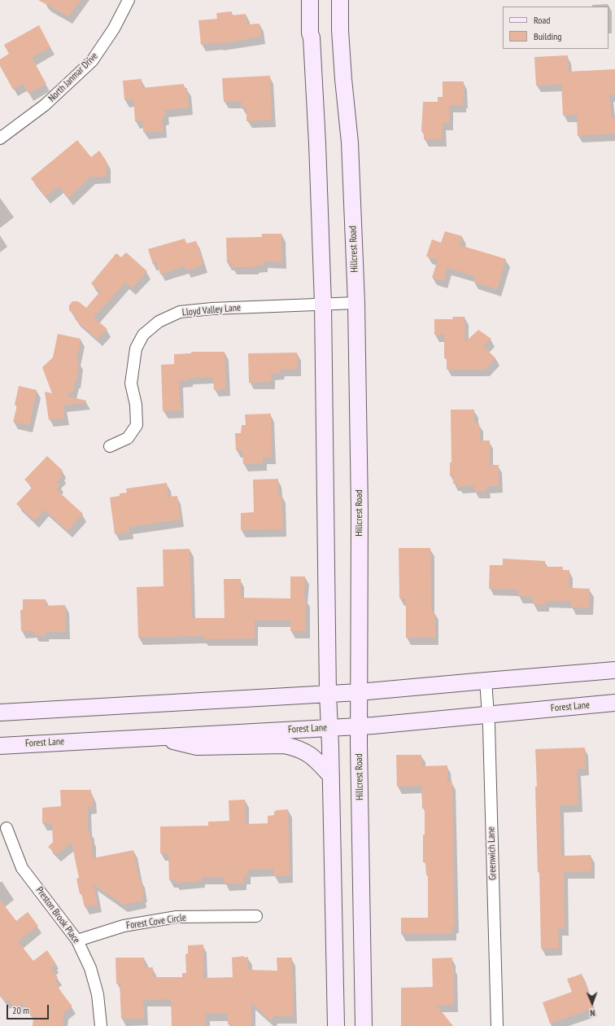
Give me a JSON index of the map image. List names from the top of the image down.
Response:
{
  "streets": {
    "main road": ["Hillcrest Road", "Forest Lane"],
    "street": [
      "North Janmar Drive",
      "Lloyd Valley Lane",
      "Greenwich Lane",
      "Preston Brook Place",
      "Forest Cove Circle"
    ]
  },
  "crossings": [
    ["Hillcrest Road", "Lloyd Valley Lane"],
    ["Hillcrest Road", "Forest Lane"],
    ["Forest Lane", "Greenwich Lane"],
    ["Preston Brook Place", "Forest Cove Circle"]
  ],
  "legend": ["Road", "Building"],
  "scale_bar": "20 m",
  "north": "bottom"
}
